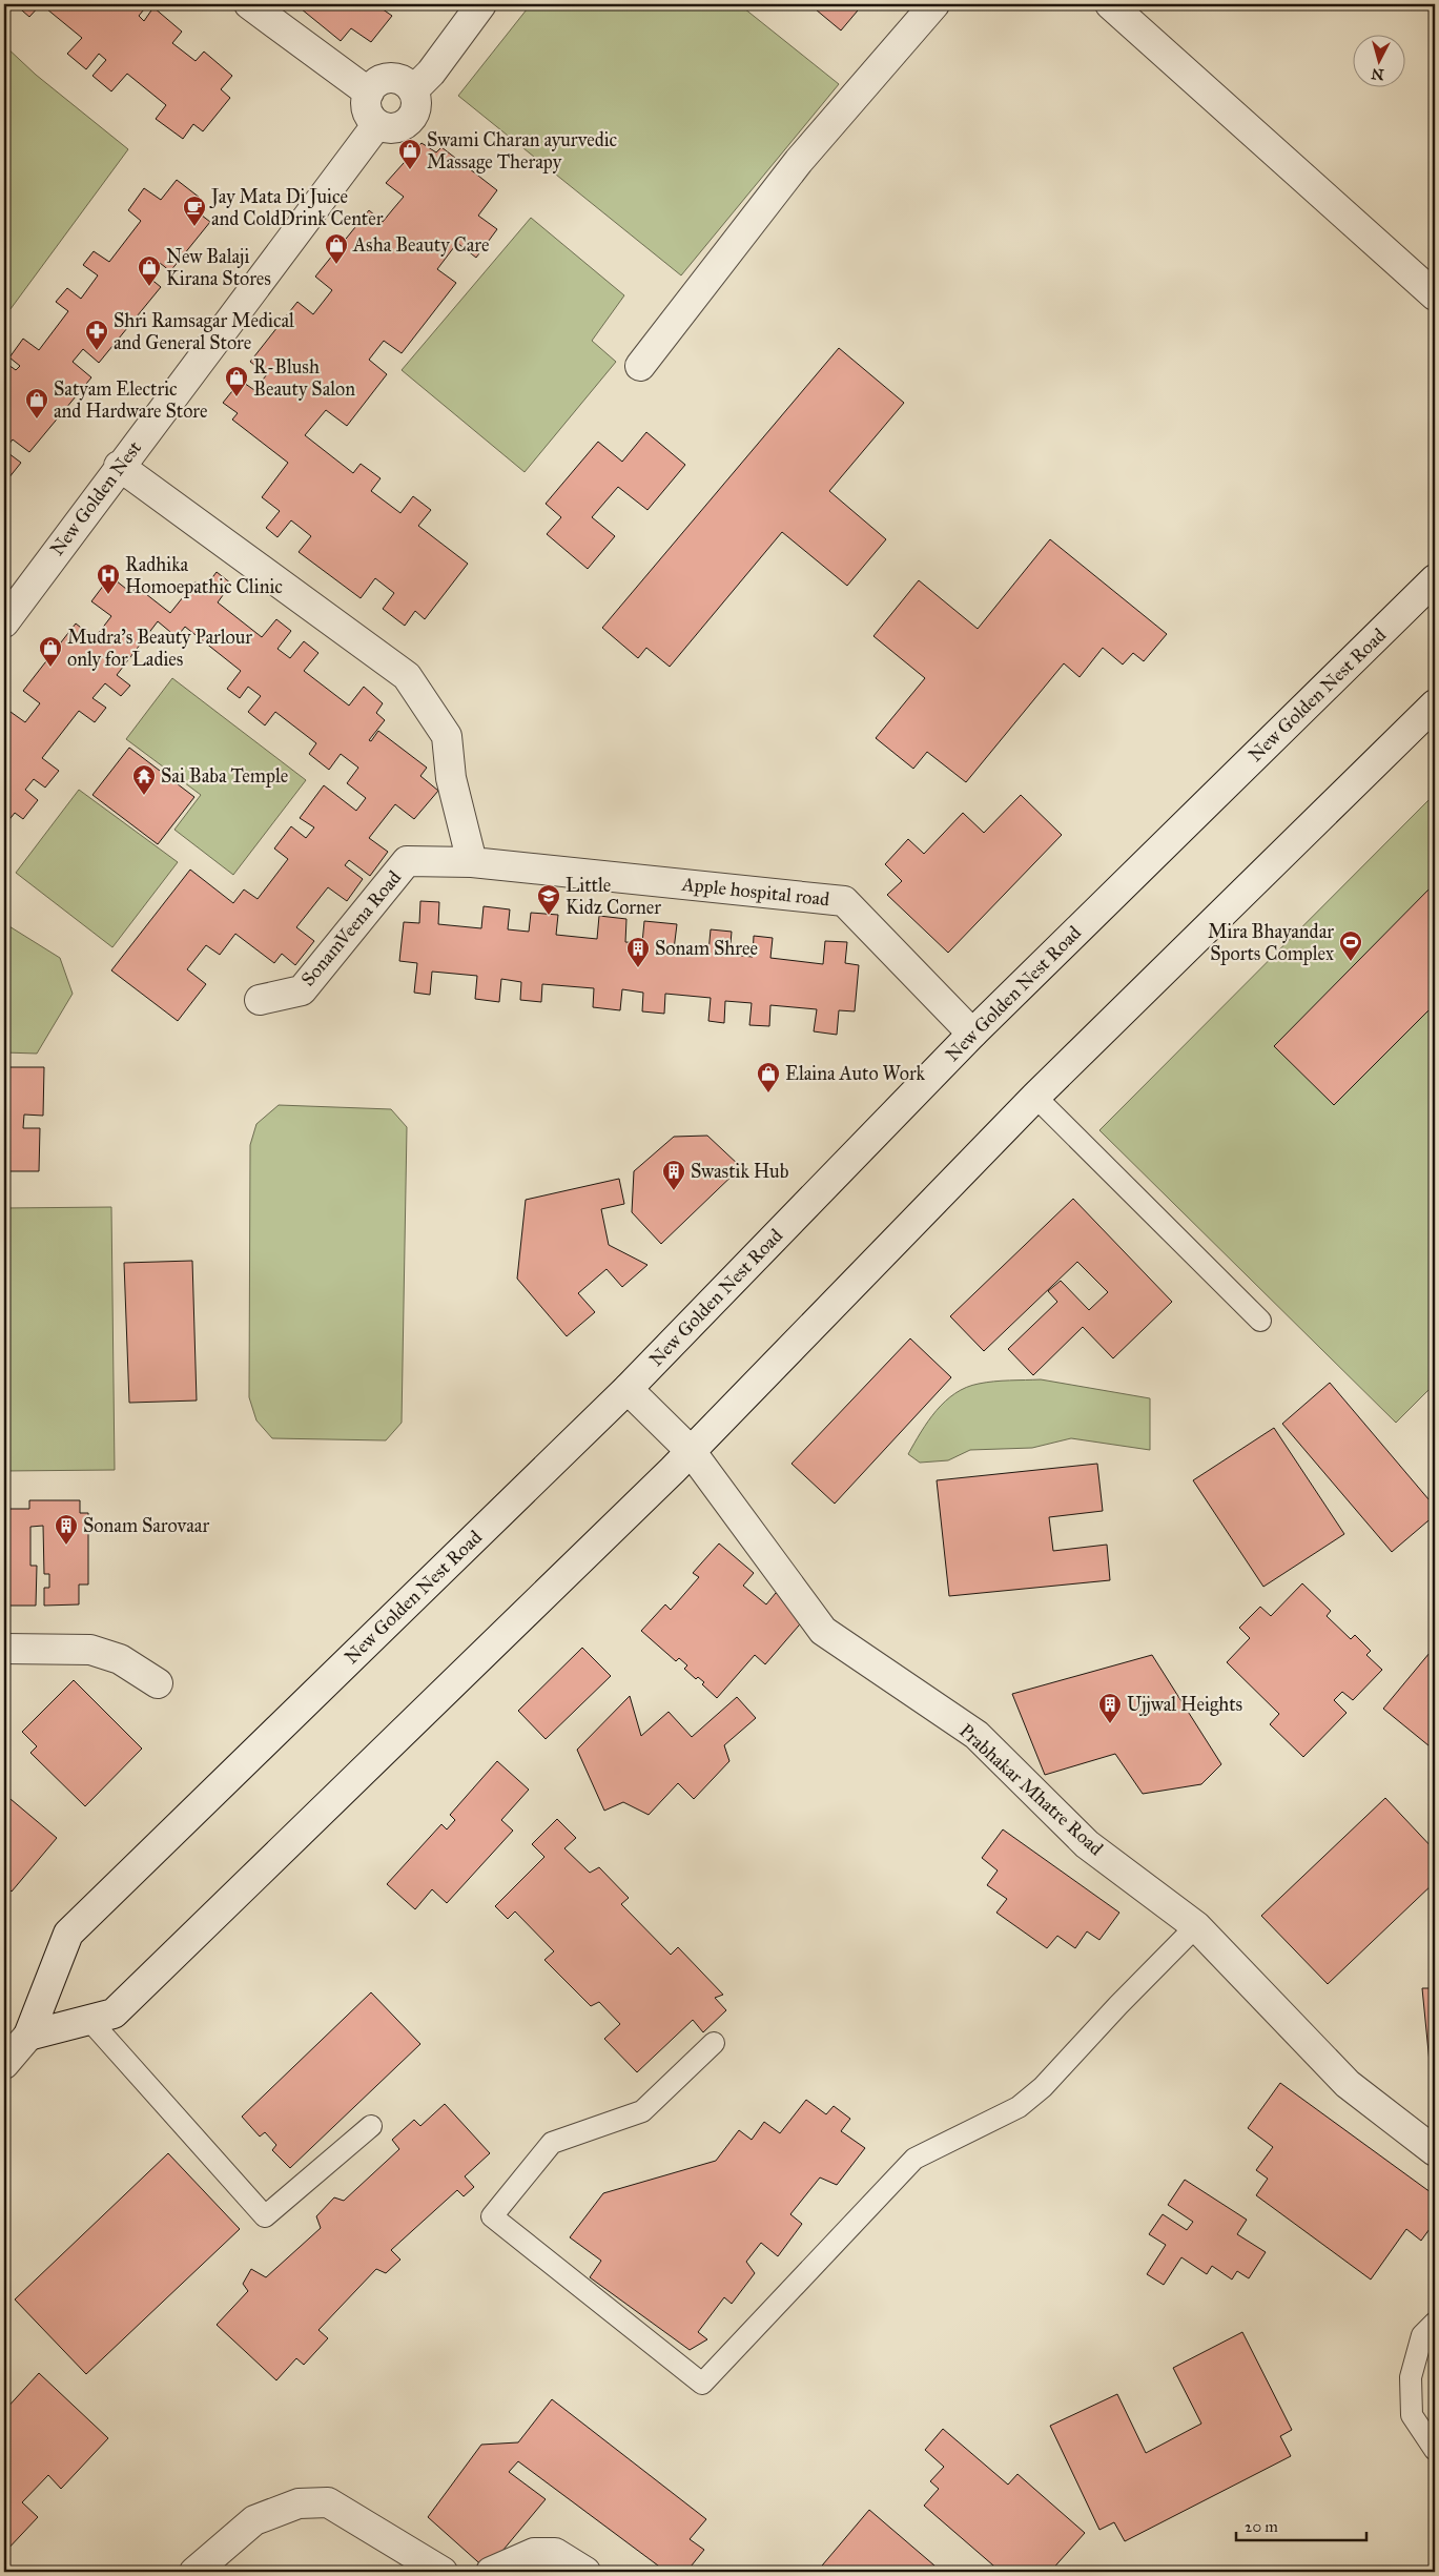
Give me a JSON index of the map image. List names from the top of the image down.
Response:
{
  "streets": {
    "street": [
      "New Golden Nest",
      "New Golden Nest Road",
      "Apple hospital road",
      "SonamVeena Road",
      "Prabhakar Mhatre Road"
    ]
  },
  "crossings": [
    ["New Golden Nest Road", "Apple hospital road"],
    ["New Golden Nest Road", "Prabhakar Mhatre Road"],
    ["Apple hospital road", "SonamVeena Road"]
  ],
  "places": {
    "shop": [
      "Swami Charan ayurvedic Massage Therapy",
      "Asha Beauty Care",
      "New Balaji Kirana Stores",
      "R-Blush Beauty Salon",
      "Satyam Electric and Hardware Store",
      "Mudra's Beauty Parlour only for Ladies",
      "Elaina Auto Work"
    ],
    "cafe": ["Jay Mata Di Juice and ColdDrink Center"],
    "pharmacy": ["Shri Ramsagar Medical and General Store"],
    "hospital": ["Radhika Homoepathic Clinic"],
    "temple": ["Sai Baba Temple"],
    "school or university": ["Little Kidz Corner"],
    "sports": ["Mira Bhayandar Sports Complex"],
    "building": [
      "Sonam Shree",
      "Swastik Hub",
      "Sonam Sarovaar",
      "Ujjwal Heights"
    ]
  },
  "scale_bar": "20 m",
  "north": "bottom"
}
